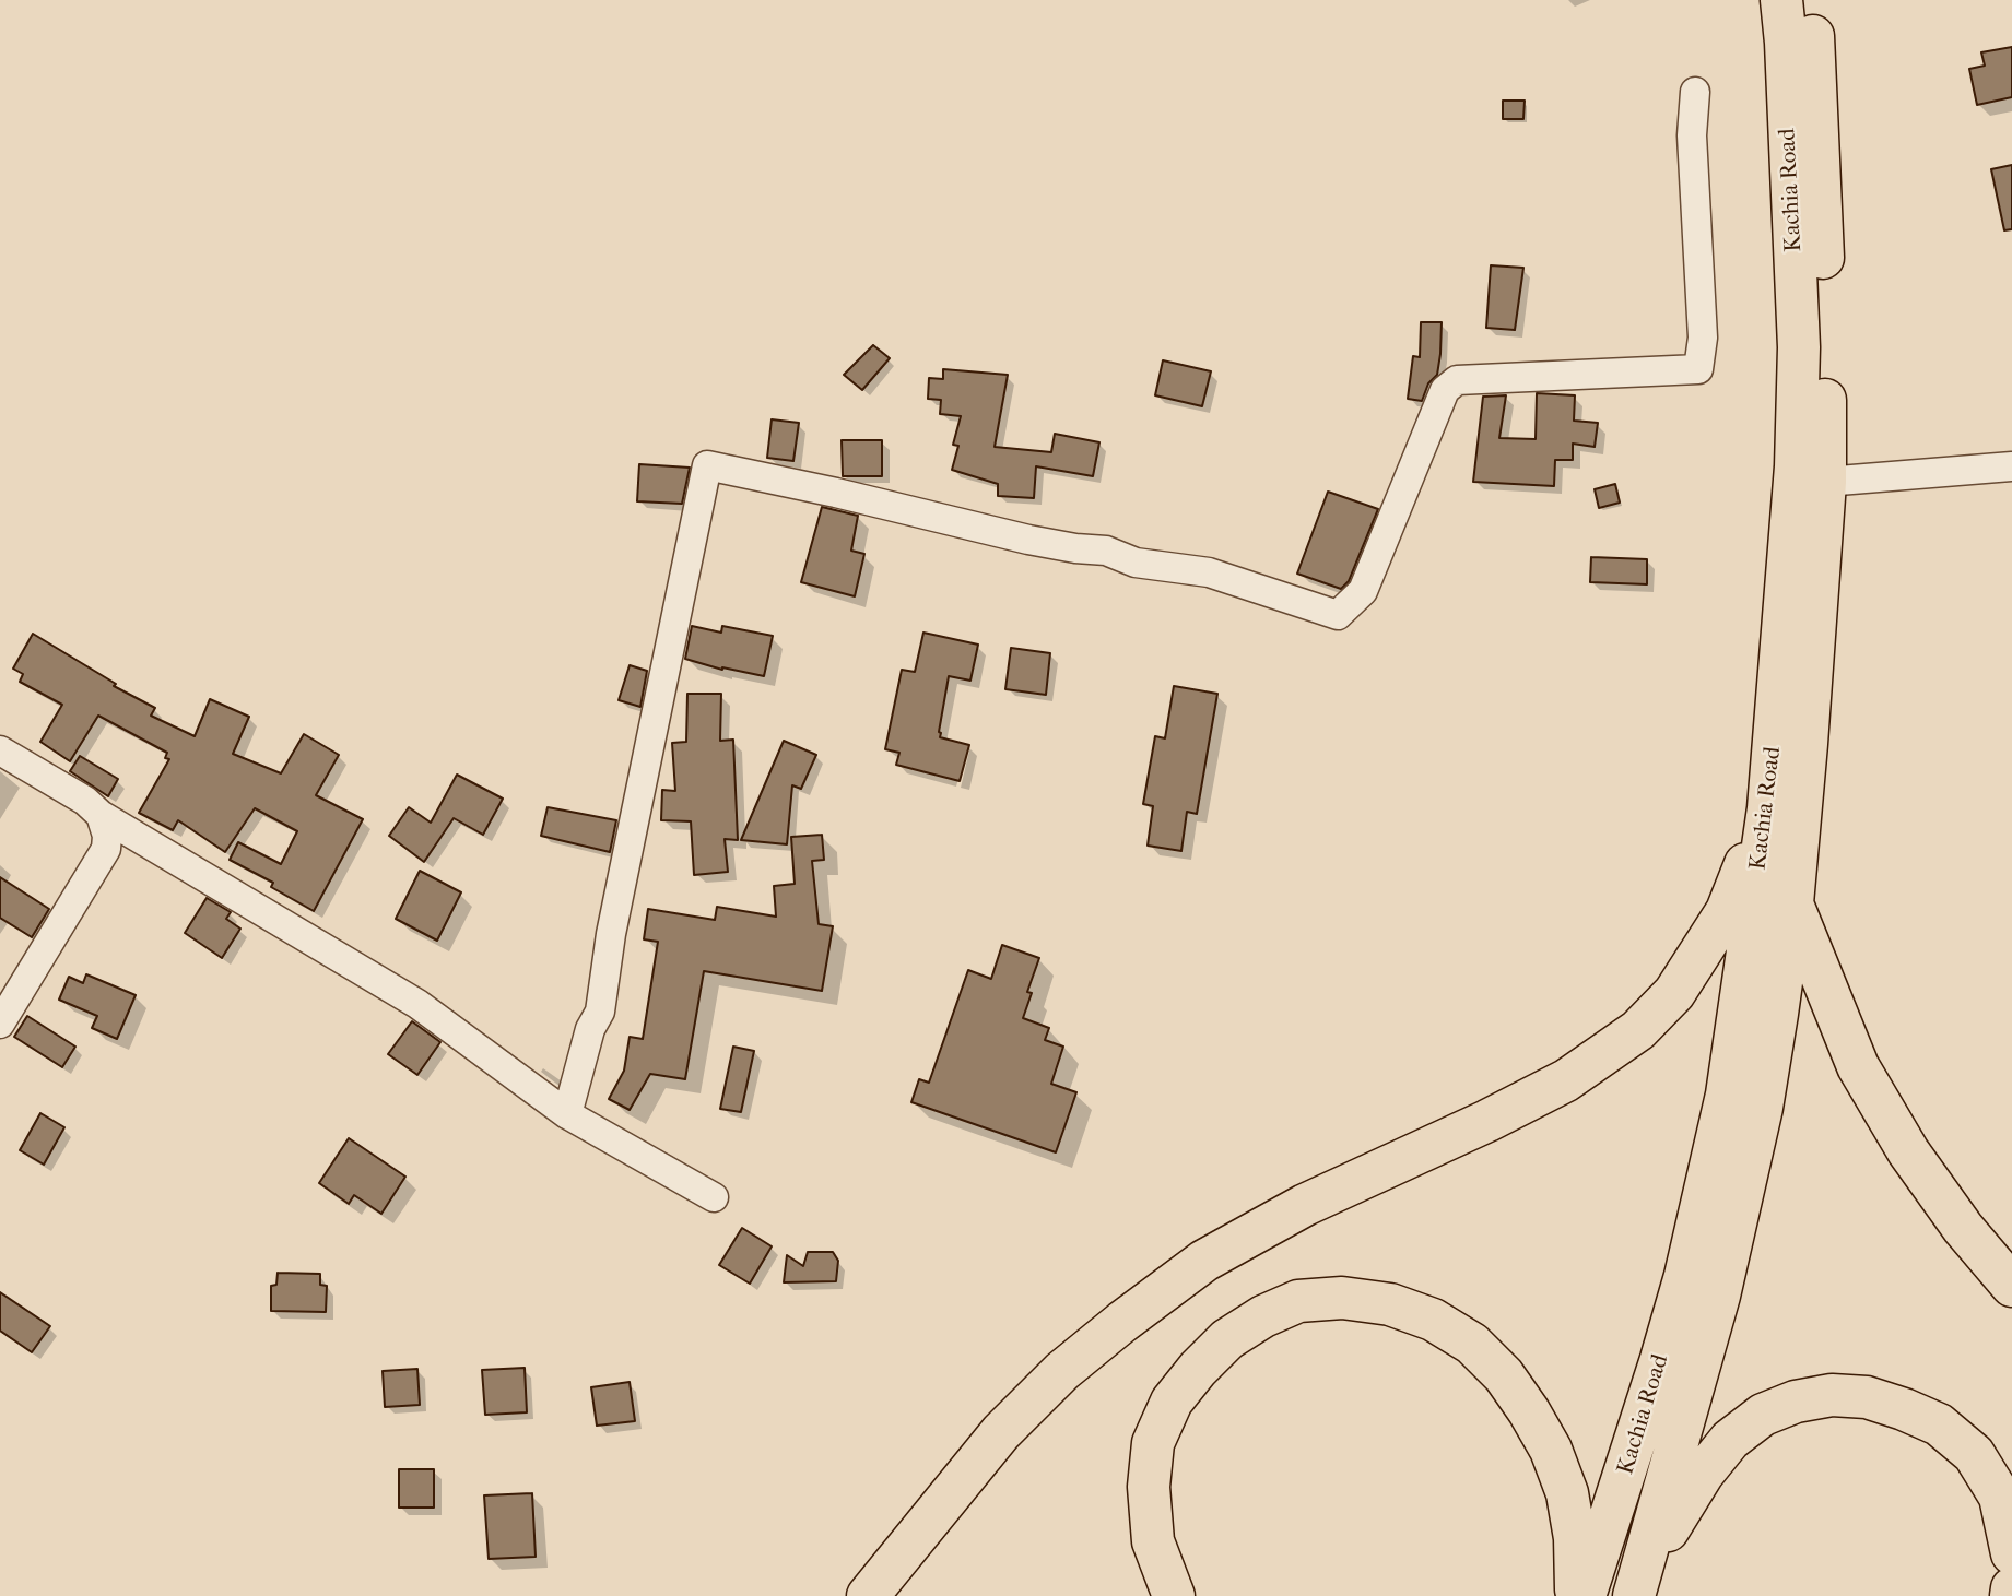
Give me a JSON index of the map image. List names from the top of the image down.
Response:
{
  "streets": {
    "highway": ["Kachia Road"]
  }
}
